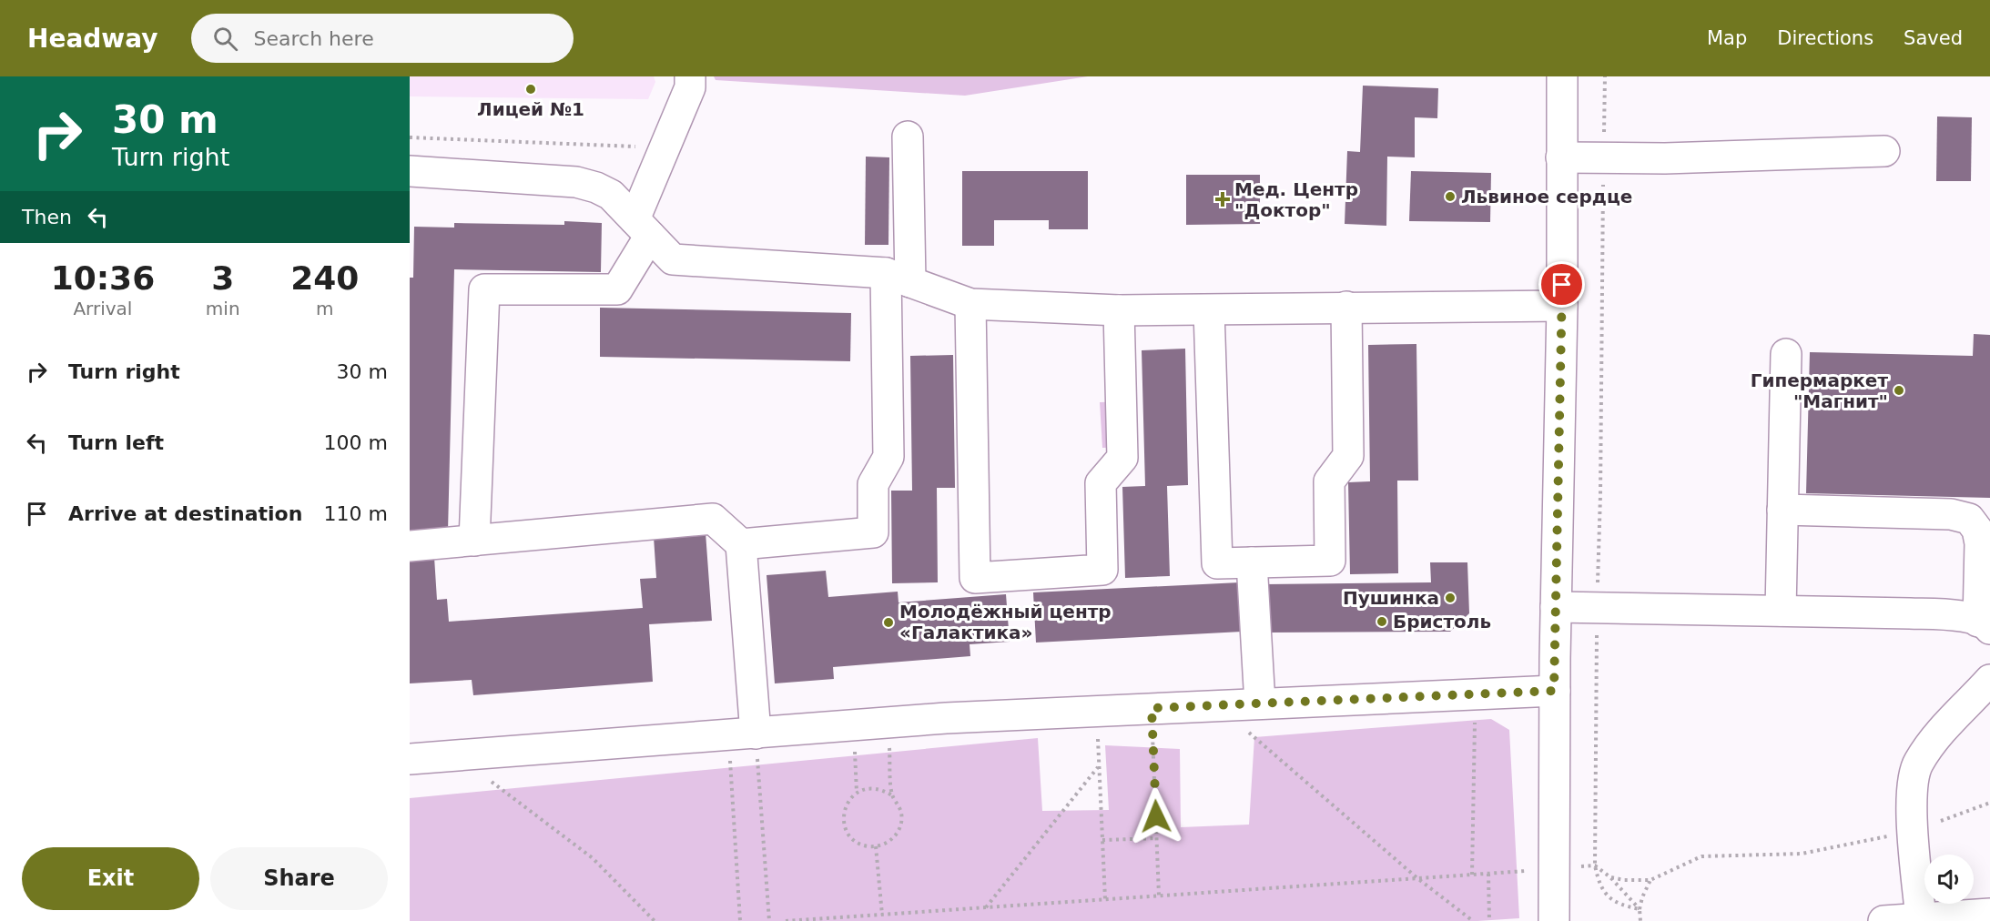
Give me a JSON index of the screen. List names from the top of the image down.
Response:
{
  "places": {
    "other": [
      "Лицей №1",
      "Львиное сердце",
      "Гипермаркет \"Магнит\"",
      "Пушинка",
      "Бристоль",
      "Молодёжный центр «Галактика»"
    ],
    "health": ["Мед. Центр \"Доктор\""]
  },
  "page": {
    "header": "Headway",
    "search": "Search here",
    "nav": ["Map", "Directions", "Saved"],
    "turn": ["30 m", "Turn right"],
    "then": "Then",
    "eta": [
      "10:36",
      "Arrival",
      "3",
      "min",
      "240",
      "m"
    ],
    "list": [
      {
        "name": "Turn right",
        "value": "30 m"
      },
      {
        "name": "Turn left",
        "value": "100 m"
      },
      {
        "name": "Arrive at destination",
        "value": "110 m"
      }
    ],
    "buttons": ["Exit", "Share"]
  }
}
